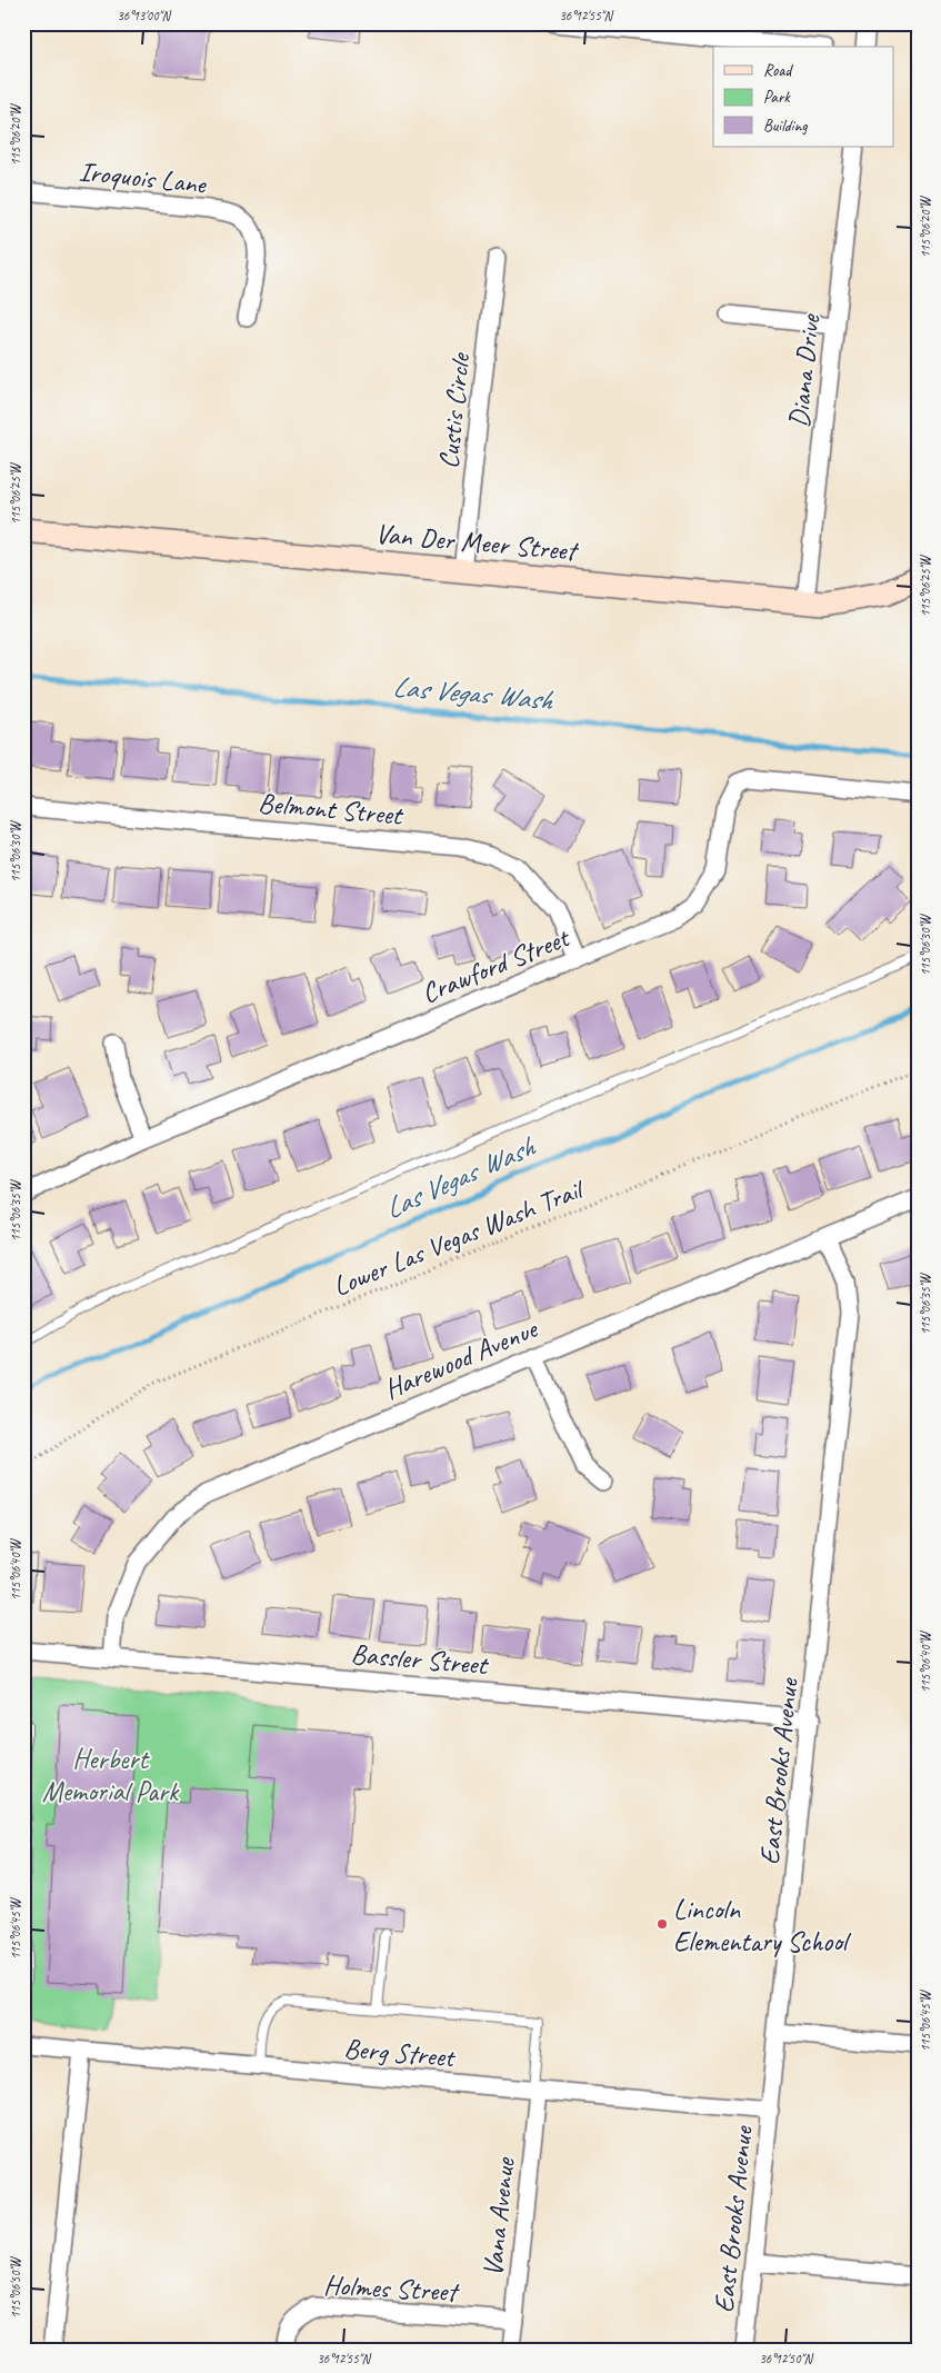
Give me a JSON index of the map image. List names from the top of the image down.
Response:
{
  "streets": {
    "street": [
      "Iroquois Lane",
      "Diana Drive",
      "Custis Circle",
      "Van Der Meer Street",
      "Belmont Street",
      "Crawford Street",
      "Harewood Avenue",
      "Bassler Street",
      "East Brooks Avenue",
      "Berg Street",
      "Vana Avenue",
      "Holmes Street"
    ],
    "path": ["Lower Las Vegas Wash Trail"]
  },
  "crossings": [
    ["Diana Drive", "Van Der Meer Street"],
    ["Custis Circle", "Van Der Meer Street"],
    ["Belmont Street", "Crawford Street"],
    ["Harewood Avenue", "Bassler Street"],
    ["Harewood Avenue", "East Brooks Avenue"],
    ["Bassler Street", "East Brooks Avenue"],
    ["East Brooks Avenue", "Berg Street"],
    ["Berg Street", "Vana Avenue"],
    ["Vana Avenue", "Holmes Street"]
  ],
  "water": ["Las Vegas Wash"],
  "parks": ["Herbert Memorial Park"],
  "places": ["Lincoln Elementary School"],
  "legend": ["Road", "Park", "Building"],
  "coordinates": [
    "36°13'00\"N",
    "36°12'55\"N",
    "115°06'20\"W",
    "115°06'25\"W",
    "115°06'30\"W",
    "115°06'35\"W",
    "115°06'40\"W",
    "115°06'45\"W",
    "115°06'50\"W",
    "36°12'50\"N"
  ]
}
